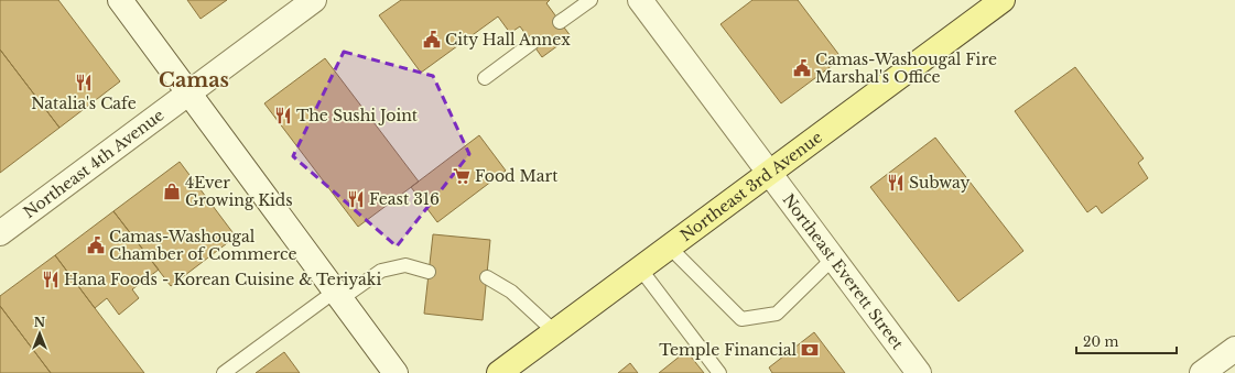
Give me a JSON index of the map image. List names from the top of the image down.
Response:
{
  "streets": {
    "main road": ["Northeast 3rd Avenue"],
    "street": ["Northeast 4th Avenue", "Northeast Everett Street"]
  },
  "crossings": [
    ["Northeast 3rd Avenue", "Northeast Everett Street"]
  ],
  "districts": ["Camas"],
  "places": {
    "public building": ["City Hall Annex", "Camas-Washougal Fire Marshal's Office", "Camas-Washougal Chamber of Commerce"],
    "restaurant": [
      "Natalia's Cafe",
      "The Sushi Joint",
      "Subway",
      "Feast 316",
      "Hana Foods - Korean Cuisine & Teriyaki"
    ],
    "supermarket": ["Food Mart"],
    "shop": ["4Ever Growing Kids"],
    "bank": ["Temple Financial"]
  },
  "scale_bar": "20 m",
  "north": "top"
}
